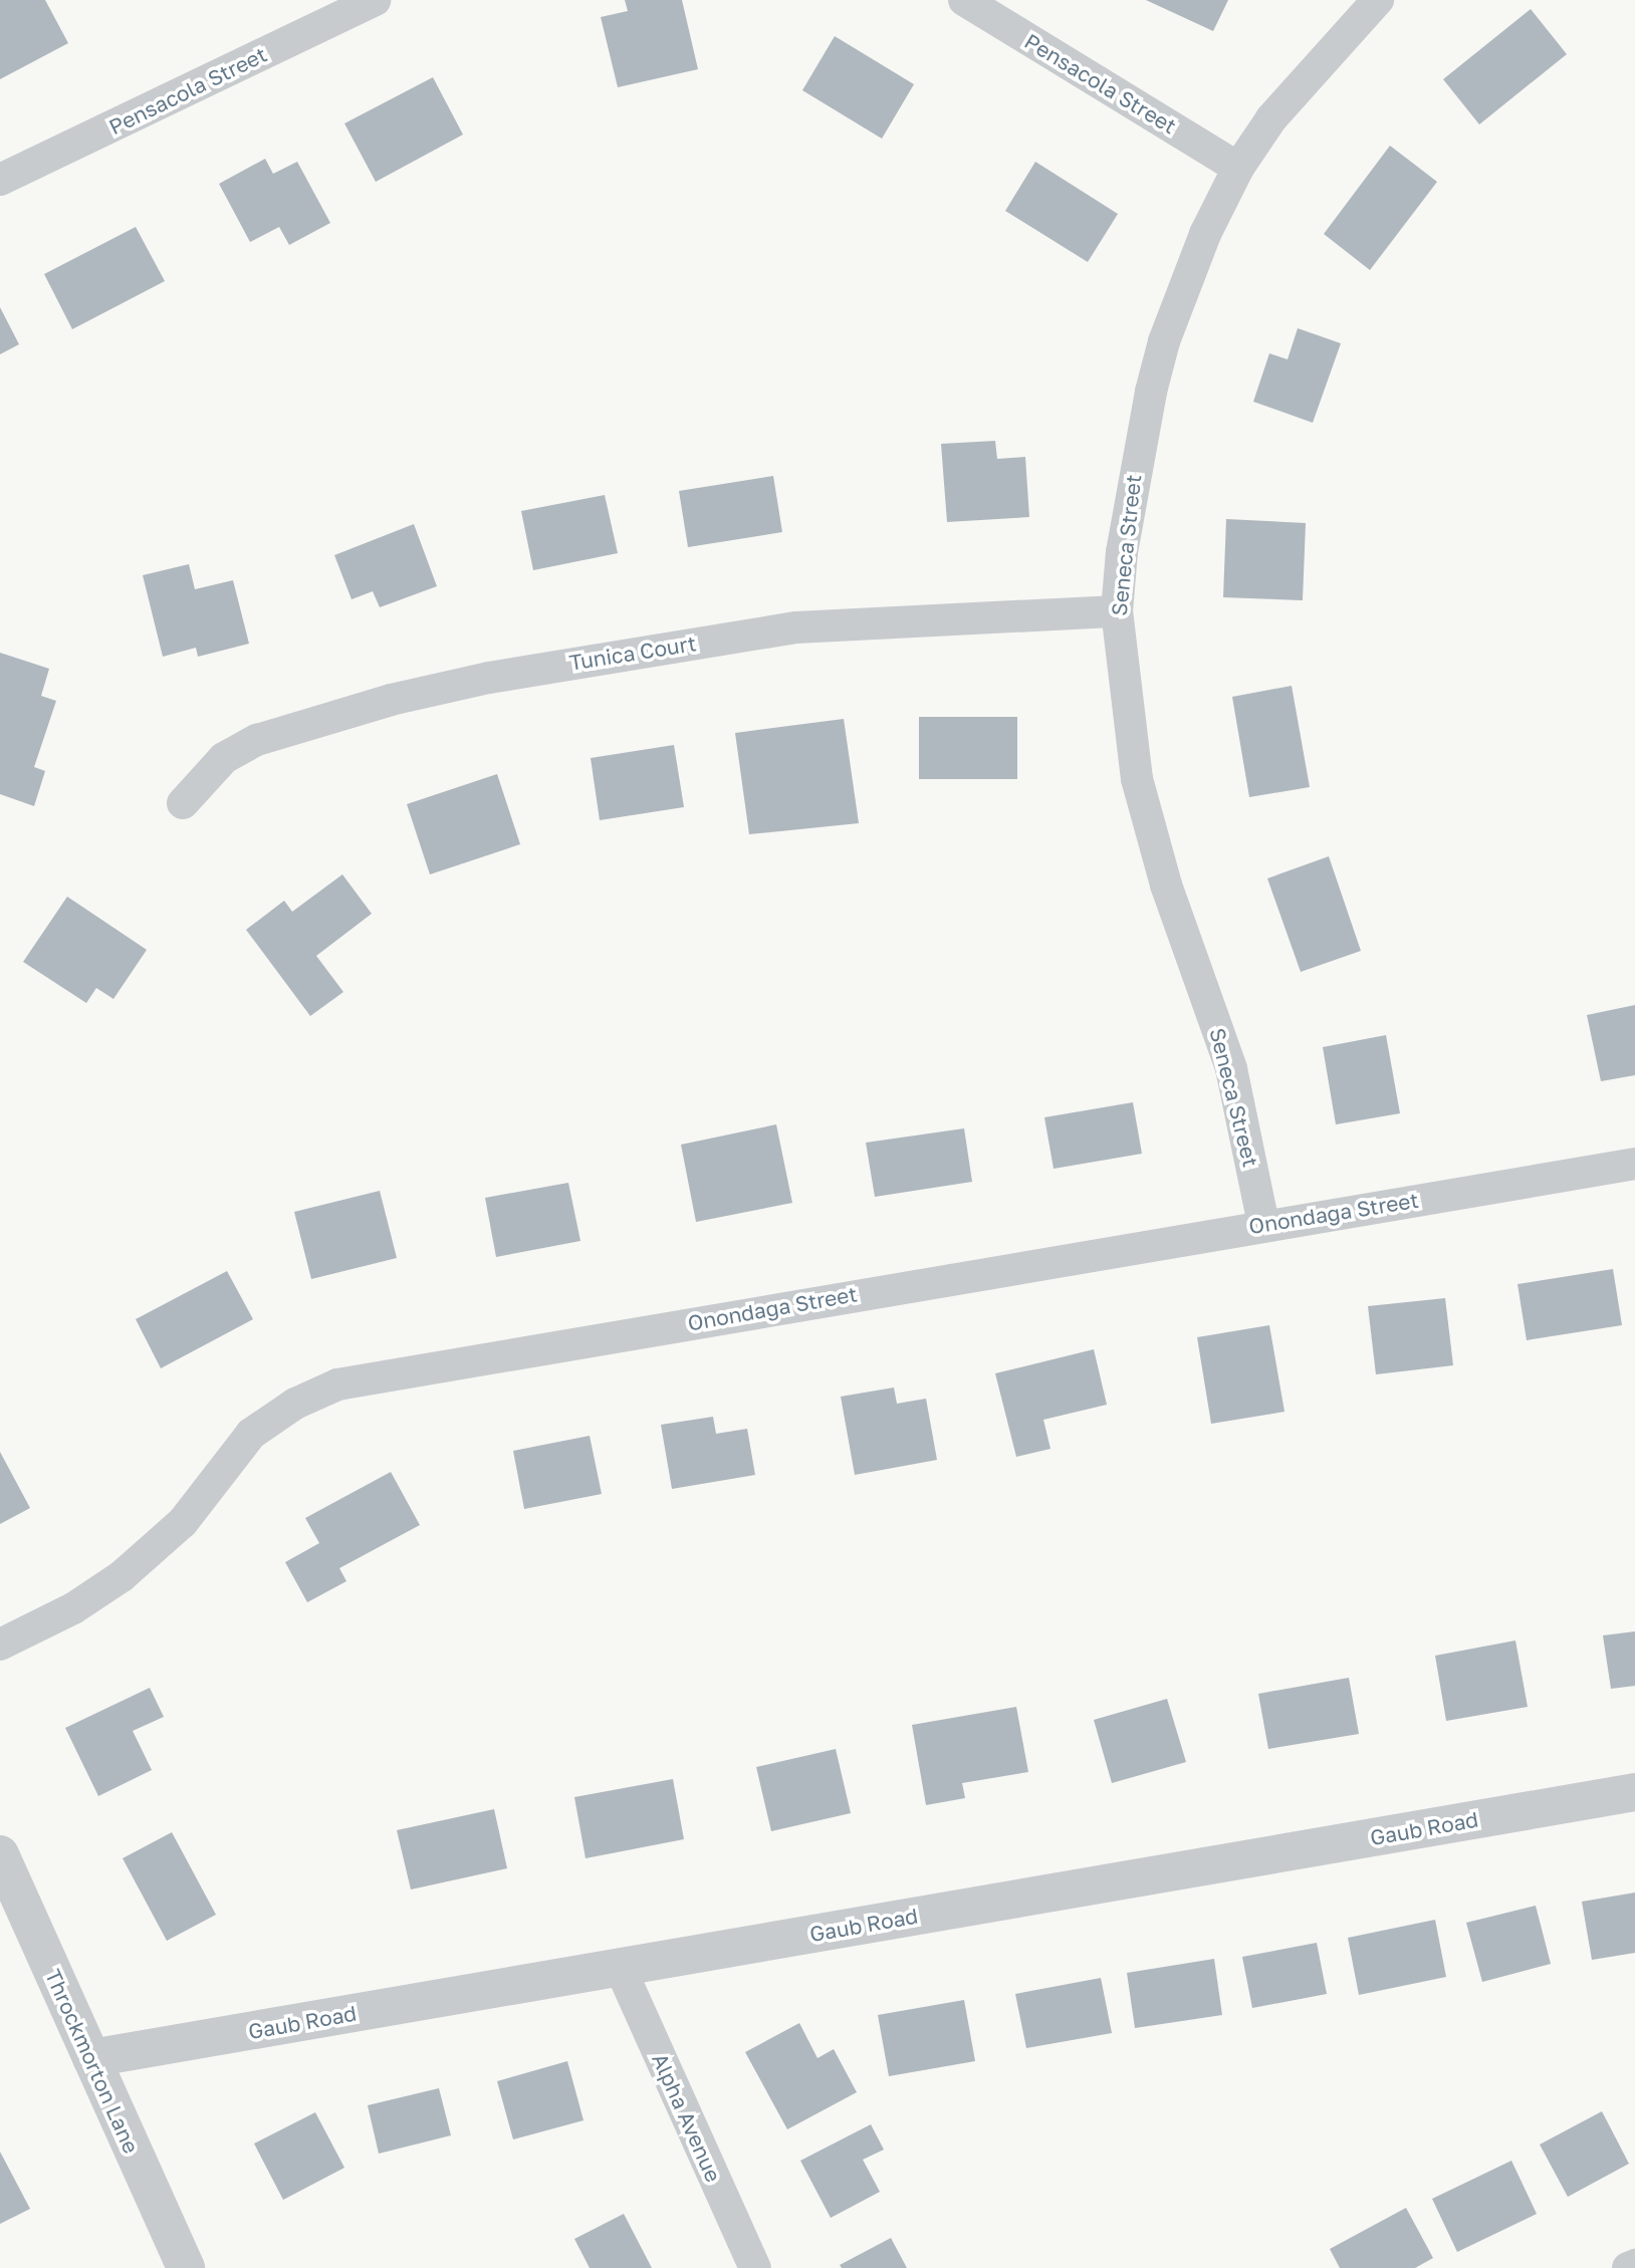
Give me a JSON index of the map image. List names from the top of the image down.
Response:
{
  "streets": {
    "street": [
      "Pensacola Street",
      "Seneca Street",
      "Tunica Court",
      "Onondaga Street",
      "Gaub Road",
      "Throckmorton Lane",
      "Alpha Avenue"
    ]
  },
  "crossings": [
    ["Pensacola Street", "Seneca Street"],
    ["Seneca Street", "Tunica Court"],
    ["Seneca Street", "Onondaga Street"],
    ["Gaub Road", "Throckmorton Lane"],
    ["Gaub Road", "Alpha Avenue"]
  ]
}
